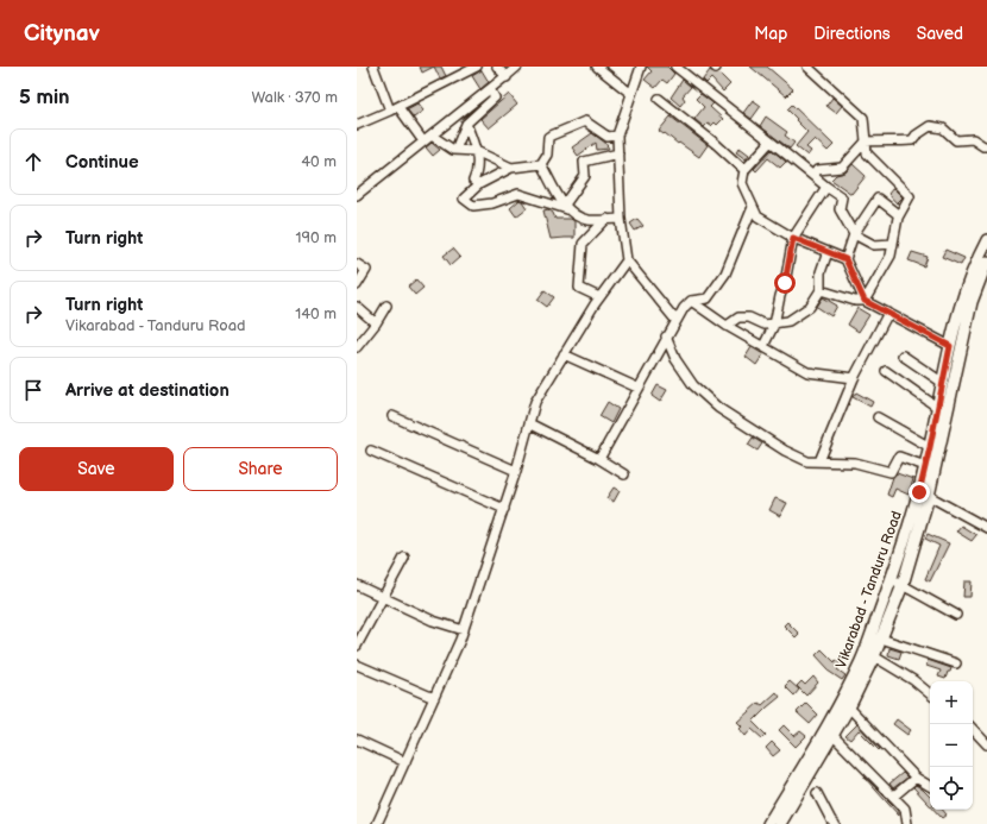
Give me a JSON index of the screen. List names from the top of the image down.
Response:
{
  "streets": {
    "main road": ["Vikarabad - Tanduru Road"]
  },
  "page": {
    "header": "Citynav",
    "nav": ["Map", "Directions", "Saved"],
    "heading": ["5 min", "Walk · 370 m"],
    "list": [
      ["Continue", "40 m"],
      ["Turn right", "190 m"],
      ["Turn right", "Vikarabad - Tanduru Road", "140 m"],
      "Arrive at destination"
    ],
    "buttons": ["Save", "Share"],
    "map_buttons": ["+", "−"]
  }
}
